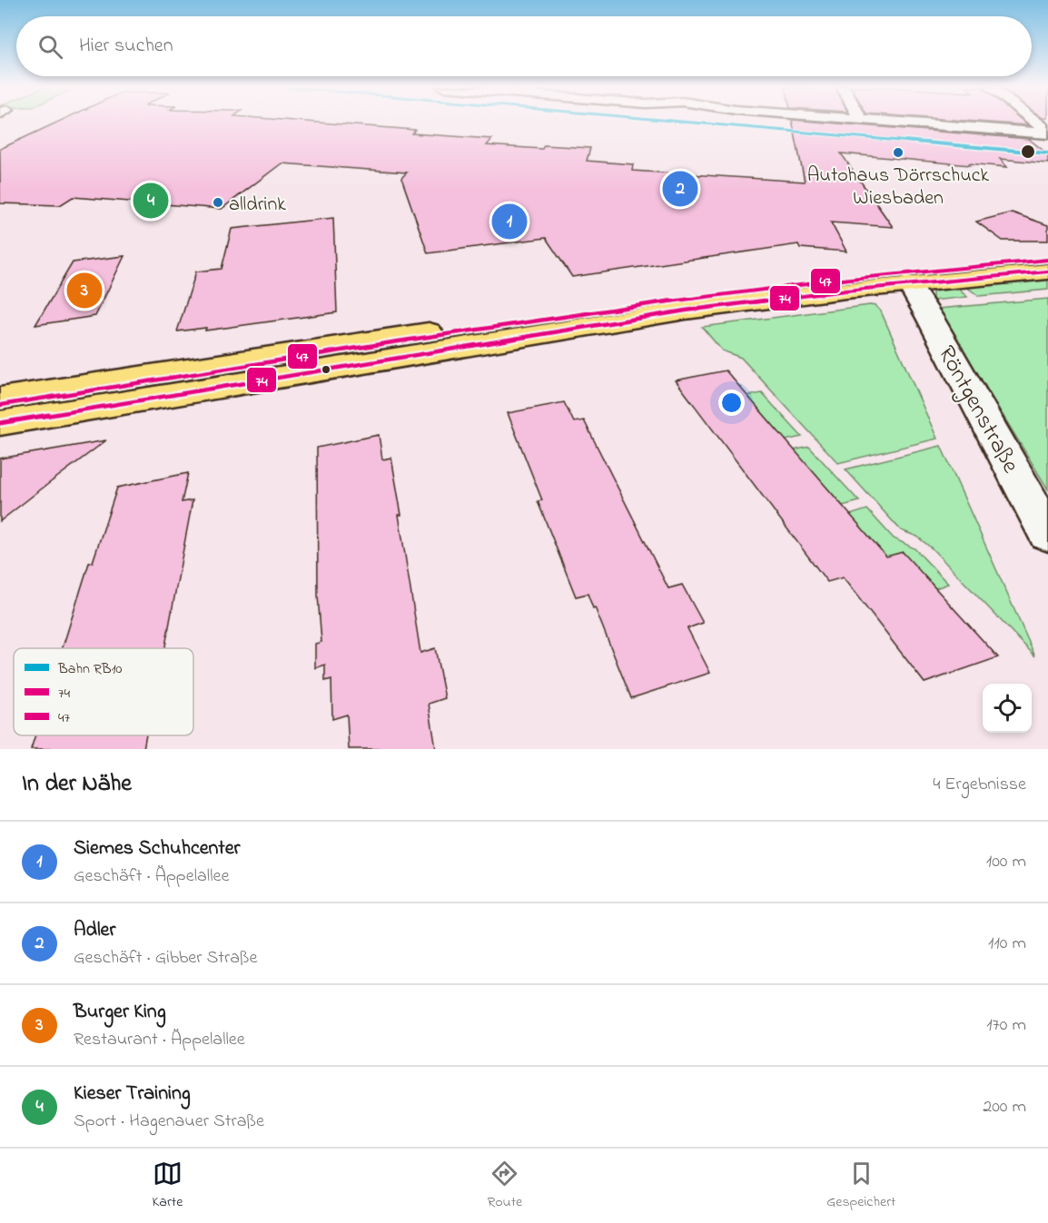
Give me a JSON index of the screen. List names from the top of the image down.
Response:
{
  "streets": {
    "street": ["Röntgenstraße"]
  },
  "places": ["Autohaus Dörrschuck Wiesbaden", "alldrink"],
  "lines": ["rail line RB10", "transit line 47", "transit line 74"],
  "legend": ["Bahn RB10", "74", "47"],
  "page": {
    "search": "Hier suchen",
    "pins": [
      "2",
      "4",
      "1",
      "3"
    ],
    "heading": ["In der Nähe", "4 Ergebnisse"],
    "list": [
      {
        "mark": "1",
        "name": "Siemes Schuhcenter",
        "note": "Geschäft · Äppelallee",
        "value": "100 m"
      },
      {
        "mark": "2",
        "name": "Adler",
        "note": "Geschäft · Gibber Straße",
        "value": "110 m"
      },
      {
        "mark": "3",
        "name": "Burger King",
        "note": "Restaurant · Äppelallee",
        "value": "170 m"
      },
      {
        "mark": "4",
        "name": "Kieser Training",
        "note": "Sport · Hagenauer Straße",
        "value": "200 m"
      }
    ],
    "nav": ["Karte", "Route", "Gespeichert"]
  }
}
